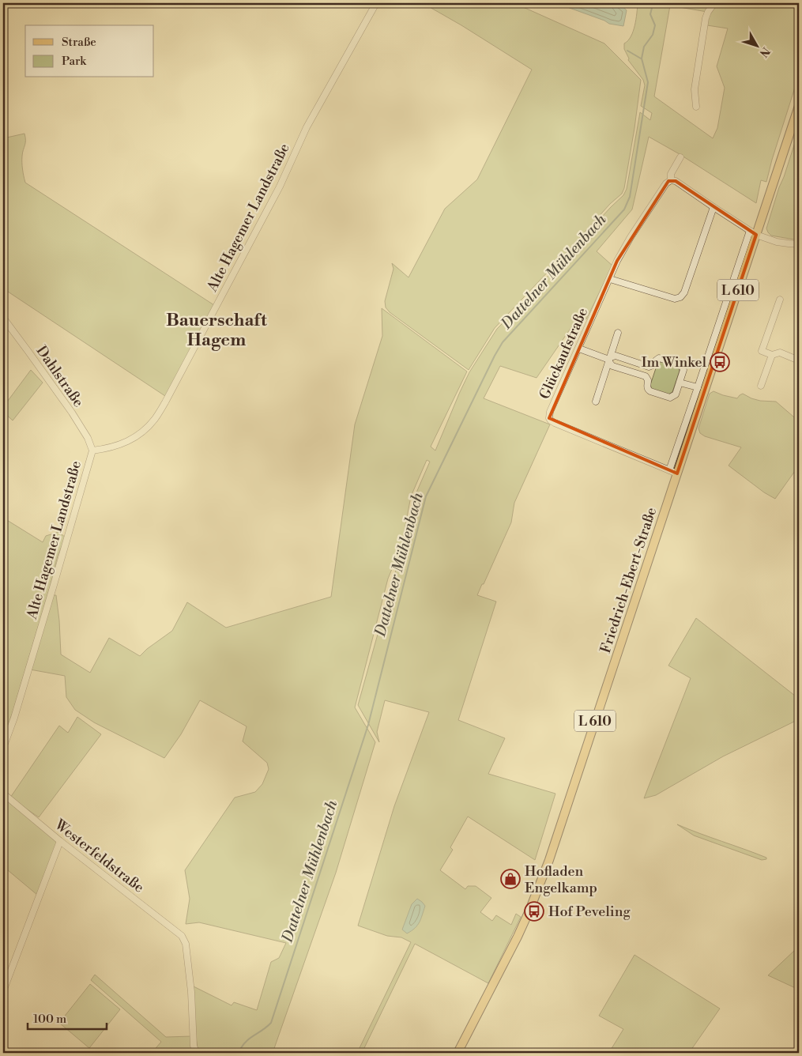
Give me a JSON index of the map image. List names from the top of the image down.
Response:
{
  "streets": {
    "main road": ["L 610", "Friedrich-Ebert-Straße"],
    "street": [
      "Alte Hagemer Landstraße",
      "Glückaufstraße",
      "Dahlstraße",
      "Westerfeldstraße"
    ]
  },
  "crossings": [
    ["Alte Hagemer Landstraße", "Dahlstraße"],
    ["Glückaufstraße", "Friedrich-Ebert-Straße"]
  ],
  "districts": ["Bauerschaft Hagem"],
  "water": ["Dattelner Mühlenbach"],
  "places": {
    "bus stop": ["Im Winkel", "Hof Peveling"],
    "shop": ["Hofladen Engelkamp"]
  },
  "legend": ["Straße", "Park"],
  "scale_bar": "100 m",
  "north": "bottom right"
}
